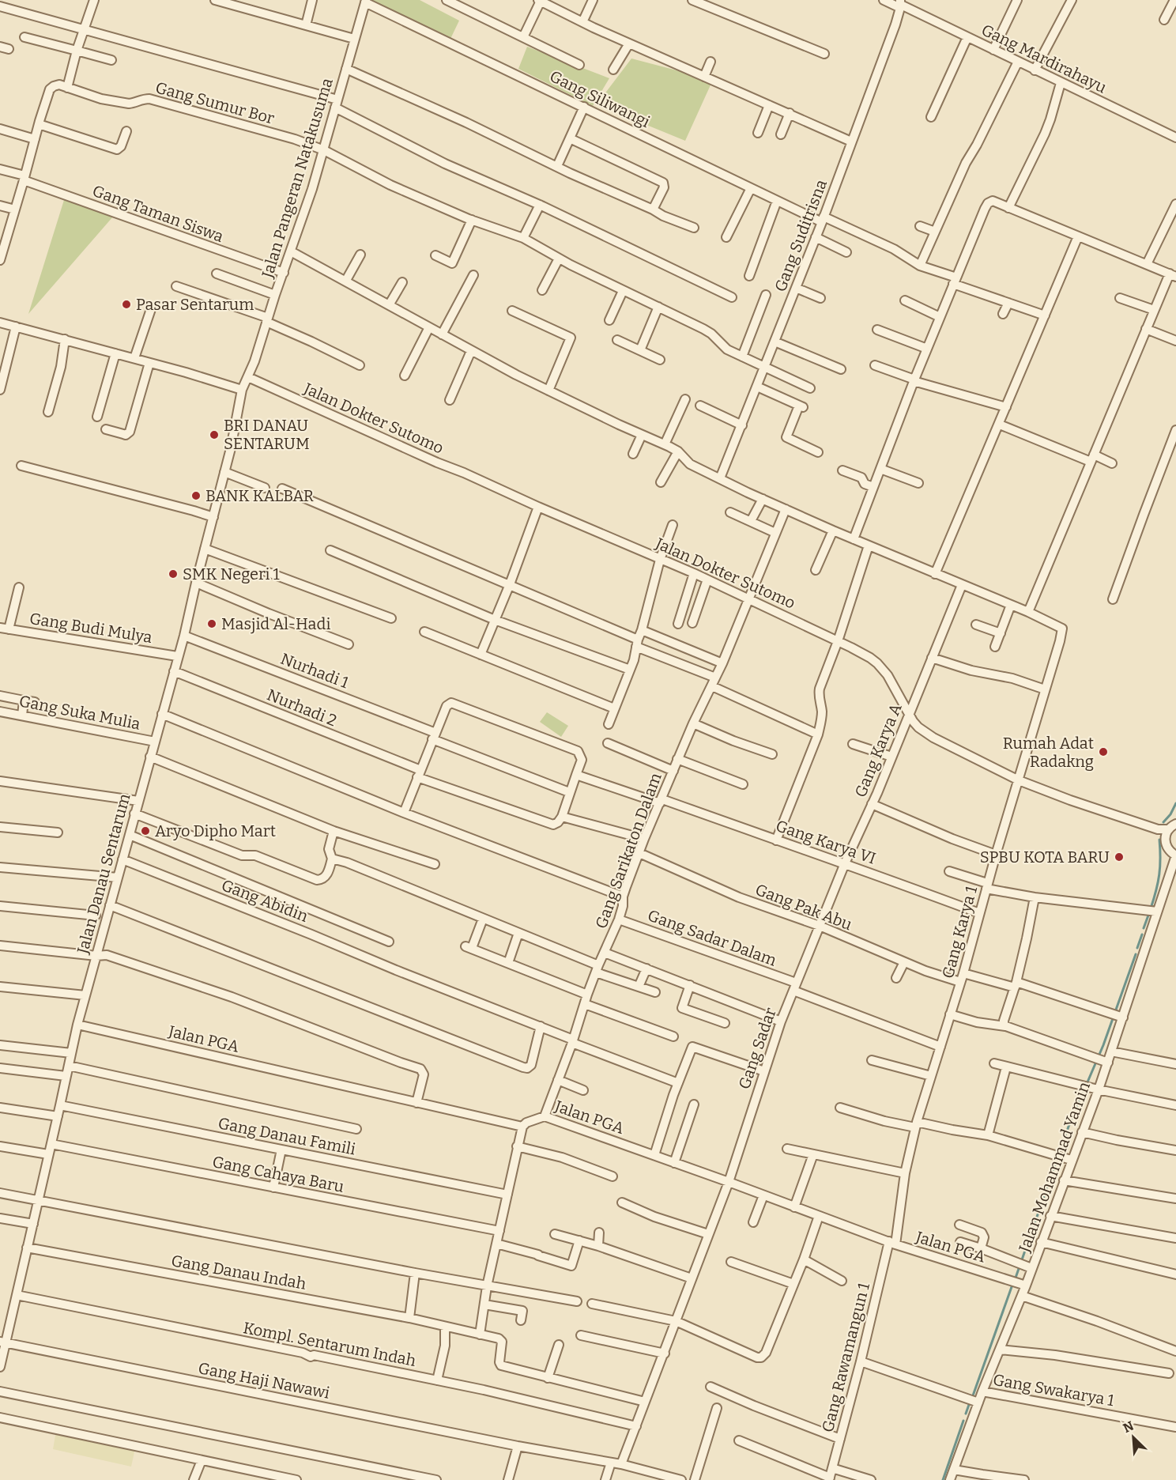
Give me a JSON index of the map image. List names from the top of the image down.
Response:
{
  "streets": {
    "street": [
      "Gang Mardirahayu",
      "Gang Siliwangi",
      "Gang Sumur Bor",
      "Jalan Pangeran Natakusuma",
      "Gang Taman Siswa",
      "Gang Suditrisna",
      "Jalan Dokter Sutomo",
      "Gang Budi Mulya",
      "Nurhadi 1",
      "Nurhadi 2",
      "Gang Suka Mulia",
      "Gang Karya A",
      "Gang Karya VI",
      "Gang Sarikaton Dalam",
      "Jalan Danau Sentarum",
      "Gang Abidin",
      "Gang Pak Abu",
      "Gang Karya 1",
      "Gang Sadar Dalam",
      "Jalan PGA",
      "Gang Sadar",
      "Gang Danau Famili",
      "Jalan Mohammad Yamin",
      "Gang Cahaya Baru",
      "Gang Danau Indah",
      "Kompl. Sentarum Indah",
      "Gang Rawamangun 1",
      "Gang Haji Nawawi",
      "Gang Swakarya 1"
    ]
  },
  "crossings": [
    ["Gang Mardirahayu", "Gang Suditrisna"],
    ["Gang Siliwangi", "Jalan Pangeran Natakusuma"],
    ["Gang Siliwangi", "Gang Suditrisna"],
    ["Gang Sumur Bor", "Jalan Pangeran Natakusuma"],
    ["Gang Sumur Bor", "Gang Suditrisna"],
    ["Jalan Pangeran Natakusuma", "Gang Taman Siswa"],
    ["Jalan Pangeran Natakusuma", "Jalan Dokter Sutomo"],
    ["Jalan Pangeran Natakusuma", "Jalan Danau Sentarum"],
    ["Jalan Pangeran Natakusuma", "Gang Karya 1"],
    ["Gang Suditrisna", "Gang Karya 1"],
    ["Jalan Dokter Sutomo", "Gang Karya A"],
    ["Jalan Dokter Sutomo", "Gang Sarikaton Dalam"],
    ["Jalan Dokter Sutomo", "Gang Karya 1"],
    ["Gang Budi Mulya", "Jalan Danau Sentarum"],
    ["Nurhadi 1", "Jalan Danau Sentarum"],
    ["Nurhadi 2", "Jalan Danau Sentarum"],
    ["Gang Suka Mulia", "Jalan Danau Sentarum"],
    ["Gang Karya A", "Gang Karya VI"],
    ["Gang Karya A", "Gang Pak Abu"],
    ["Gang Karya A", "Gang Karya 1"],
    ["Gang Karya A", "Gang Sadar"],
    ["Gang Karya VI", "Gang Sarikaton Dalam"],
    ["Gang Karya VI", "Gang Karya 1"],
    ["Gang Sarikaton Dalam", "Gang Abidin"],
    ["Gang Sarikaton Dalam", "Gang Pak Abu"],
    ["Gang Sarikaton Dalam", "Gang Karya 1"],
    ["Gang Sarikaton Dalam", "Gang Sadar Dalam"],
    ["Gang Sarikaton Dalam", "Jalan PGA"],
    ["Jalan Danau Sentarum", "Gang Abidin"],
    ["Jalan Danau Sentarum", "Jalan PGA"],
    ["Jalan Danau Sentarum", "Gang Danau Famili"],
    ["Jalan Danau Sentarum", "Gang Cahaya Baru"],
    ["Jalan Danau Sentarum", "Gang Danau Indah"],
    ["Jalan Danau Sentarum", "Kompl. Sentarum Indah"],
    ["Jalan Danau Sentarum", "Gang Haji Nawawi"],
    ["Gang Pak Abu", "Gang Karya 1"],
    ["Gang Pak Abu", "Gang Sadar"],
    ["Gang Karya 1", "Gang Sadar Dalam"],
    ["Gang Karya 1", "Gang Rawamangun 1"],
    ["Gang Sadar Dalam", "Gang Sadar"],
    ["Jalan PGA", "Gang Sadar"],
    ["Jalan PGA", "Jalan Mohammad Yamin"],
    ["Jalan PGA", "Gang Rawamangun 1"],
    ["Gang Sadar", "Kompl. Sentarum Indah"],
    ["Gang Sadar", "Gang Haji Nawawi"],
    ["Jalan Mohammad Yamin", "Gang Swakarya 1"]
  ],
  "places": [
    "Pasar Sentarum",
    "BRI DANAU SENTARUM",
    "BANK KALBAR",
    "SMK Negeri 1",
    "Masjid Al-Hadi",
    "Rumah Adat Radakng",
    "Aryo Dipho Mart",
    "SPBU KOTA BARU"
  ],
  "north": "top left"
}
